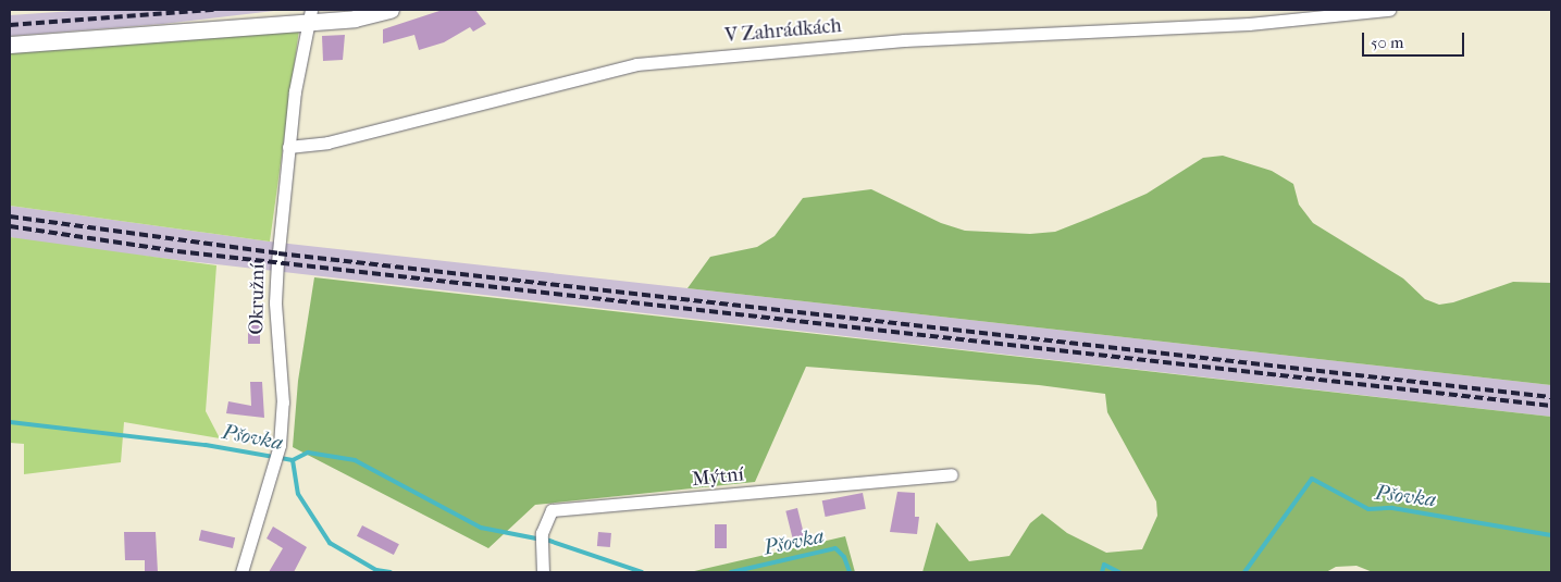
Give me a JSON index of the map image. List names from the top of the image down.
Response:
{
  "streets": {
    "street": ["V Zahrádkách", "Okružní", "Mýtní"]
  },
  "crossings": [
    ["V Zahrádkách", "Okružní"]
  ],
  "water": ["Pšovka"],
  "scale_bar": "50 m"
}
